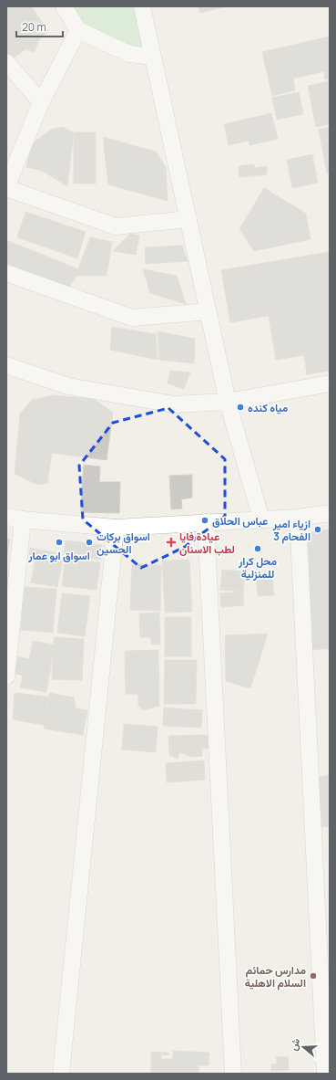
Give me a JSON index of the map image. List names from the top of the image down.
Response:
{
  "places": {
    "other": [
      "مياه كنده",
      "عباس الحلاق",
      "ازياء امير الفحام 3",
      "اسواق ابو عمار",
      "اسواق بركات الحسين",
      "محل كرار للمنزلية",
      "مدارس حمائم السلام الاهلية"
    ],
    "health": ["عيادة فايا لطب الاسنان"]
  },
  "scale_bar": "20 m",
  "north": "left"
}
